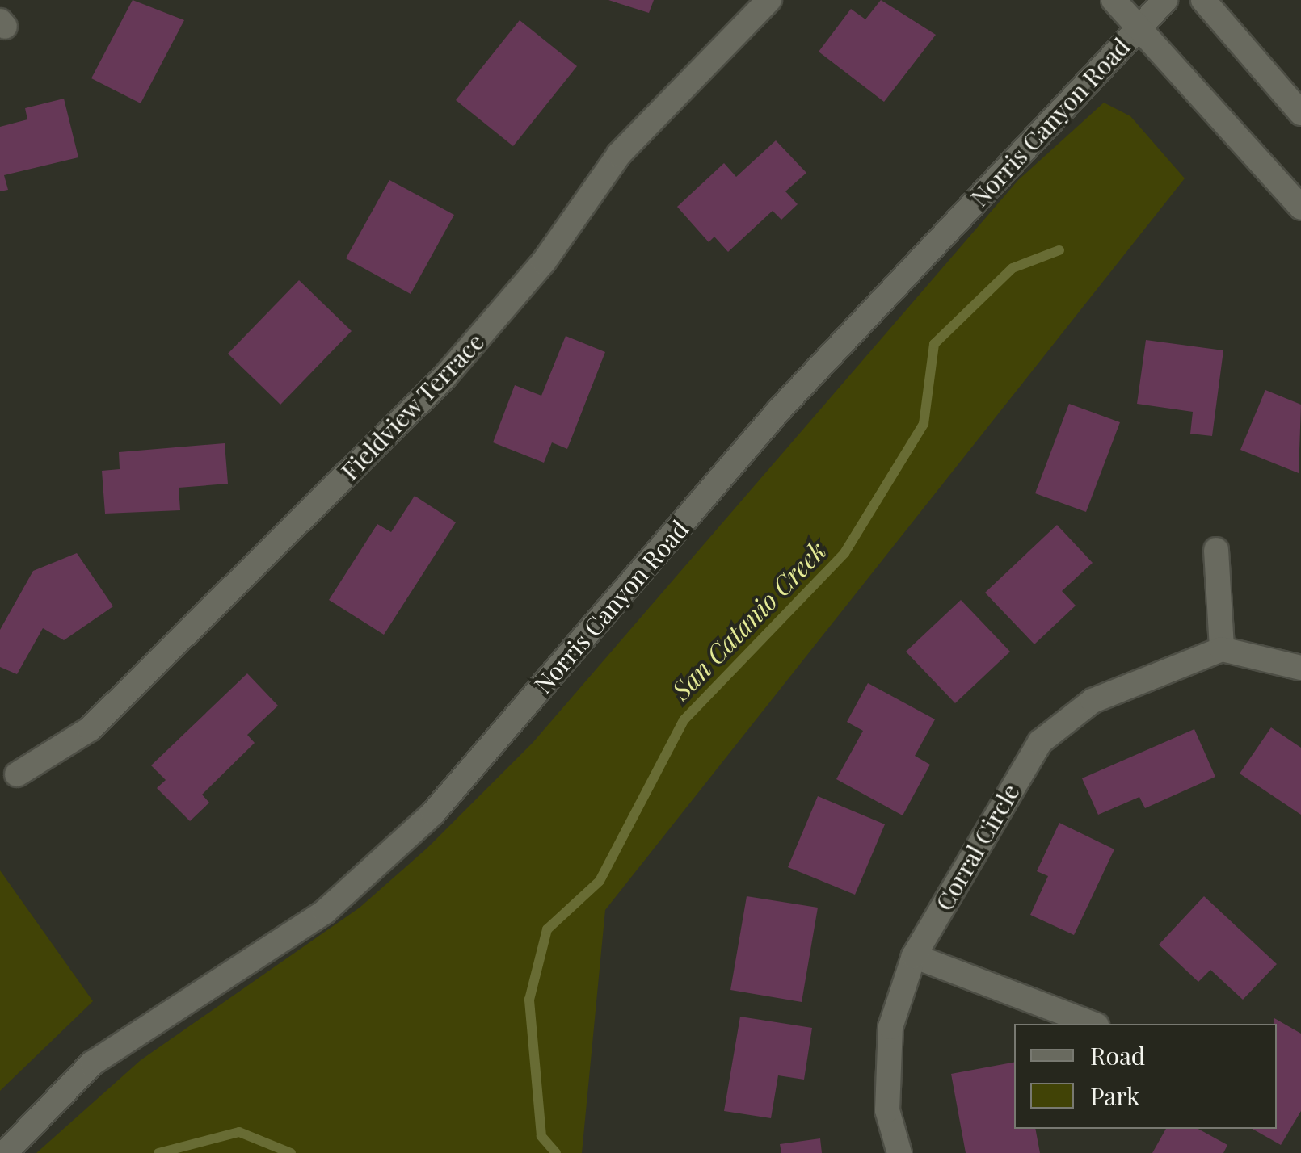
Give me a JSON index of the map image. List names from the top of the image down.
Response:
{
  "streets": {
    "street": ["Norris Canyon Road", "Fieldview Terrace", "Corral Circle"]
  },
  "water": ["San Catanio Creek"],
  "legend": ["Road", "Park"]
}
